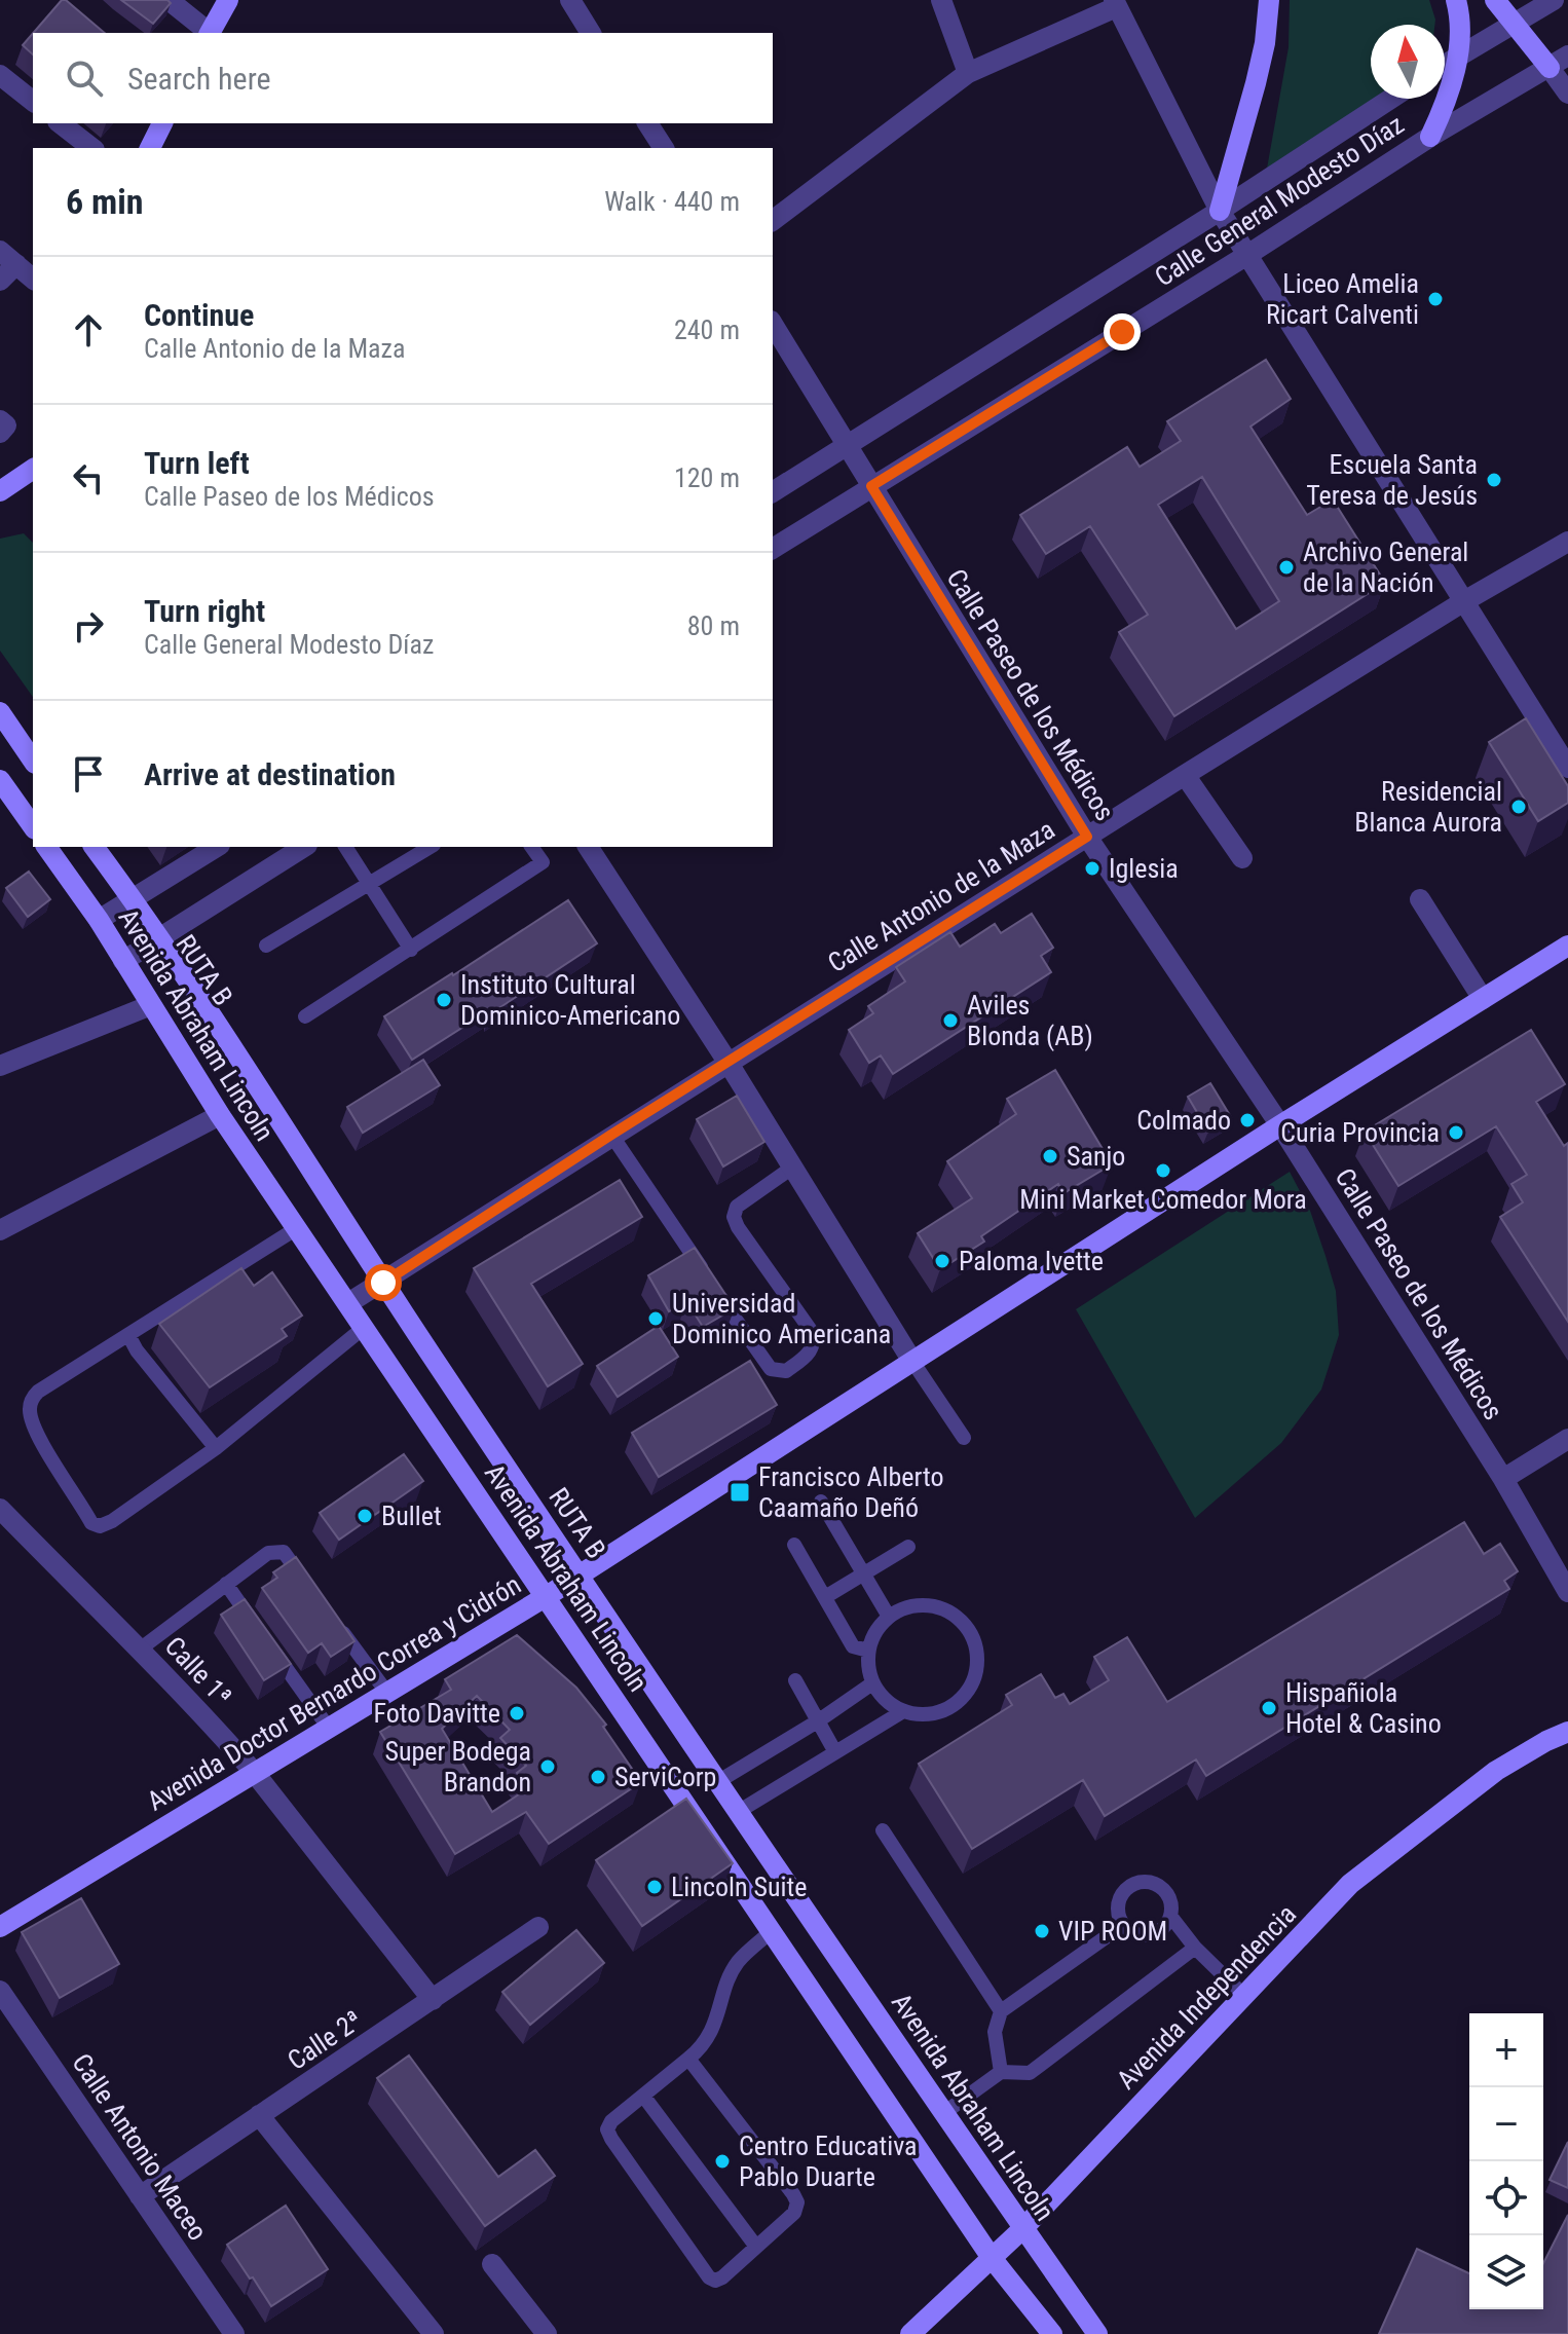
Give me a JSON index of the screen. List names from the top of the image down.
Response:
{
  "streets": {
    "main road": ["Avenida Abraham Lincoln", "Avenida Doctor Bernardo Correa y Cidrón", "Avenida Independencia"],
    "street": [
      "Calle General Modesto Díaz",
      "Calle Paseo de los Médicos",
      "Calle Antonio de la Maza",
      "Calle 1ª",
      "Calle 2ª",
      "Calle Antonio Maceo"
    ],
    "lane": ["RUTA B"]
  },
  "crossings": [
    ["Calle General Modesto Díaz", "Calle Paseo de los Médicos"],
    ["Calle Paseo de los Médicos", "Calle Antonio de la Maza"],
    ["Calle Paseo de los Médicos", "Avenida Doctor Bernardo Correa y Cidrón"],
    ["Calle Antonio de la Maza", "Avenida Abraham Lincoln"],
    ["RUTA B", "Avenida Abraham Lincoln"],
    ["RUTA B", "Avenida Independencia"],
    ["Avenida Abraham Lincoln", "Avenida Doctor Bernardo Correa y Cidrón"],
    ["Avenida Abraham Lincoln", "Avenida Independencia"],
    ["Calle 1ª", "Avenida Doctor Bernardo Correa y Cidrón"],
    ["Calle 1ª", "Calle 2ª"],
    ["Calle 2ª", "Calle Antonio Maceo"]
  ],
  "places": {
    "other": [
      "Liceo Amelia Ricart Calventi",
      "Escuela Santa Teresa de Jesús",
      "Archivo General de la Nación",
      "Residencial Blanca Aurora",
      "Iglesia",
      "Instituto Cultural Dominico-Americano",
      "Aviles Blonda (AB)",
      "Colmado",
      "Curia Provincia",
      "Sanjo",
      "Mini Market Comedor Mora",
      "Paloma Ivette",
      "Universidad Dominico Americana",
      "Bullet",
      "Hispañiola Hotel & Casino",
      "Foto Davitte",
      "Super Bodega Brandon",
      "ServiCorp",
      "Lincoln Suite",
      "VIP ROOM",
      "Centro Educativa Pablo Duarte"
    ],
    "transit": ["Francisco Alberto Caamaño Deñó"]
  },
  "north": "top",
  "page": {
    "search": "Search here",
    "heading": ["6 min", "Walk · 440 m"],
    "list": [
      ["Continue", "Calle Antonio de la Maza", "240 m"],
      ["Turn left", "Calle Paseo de los Médicos", "120 m"],
      ["Turn right", "Calle General Modesto Díaz", "80 m"],
      "Arrive at destination"
    ],
    "map_buttons": ["+", "−"]
  }
}
